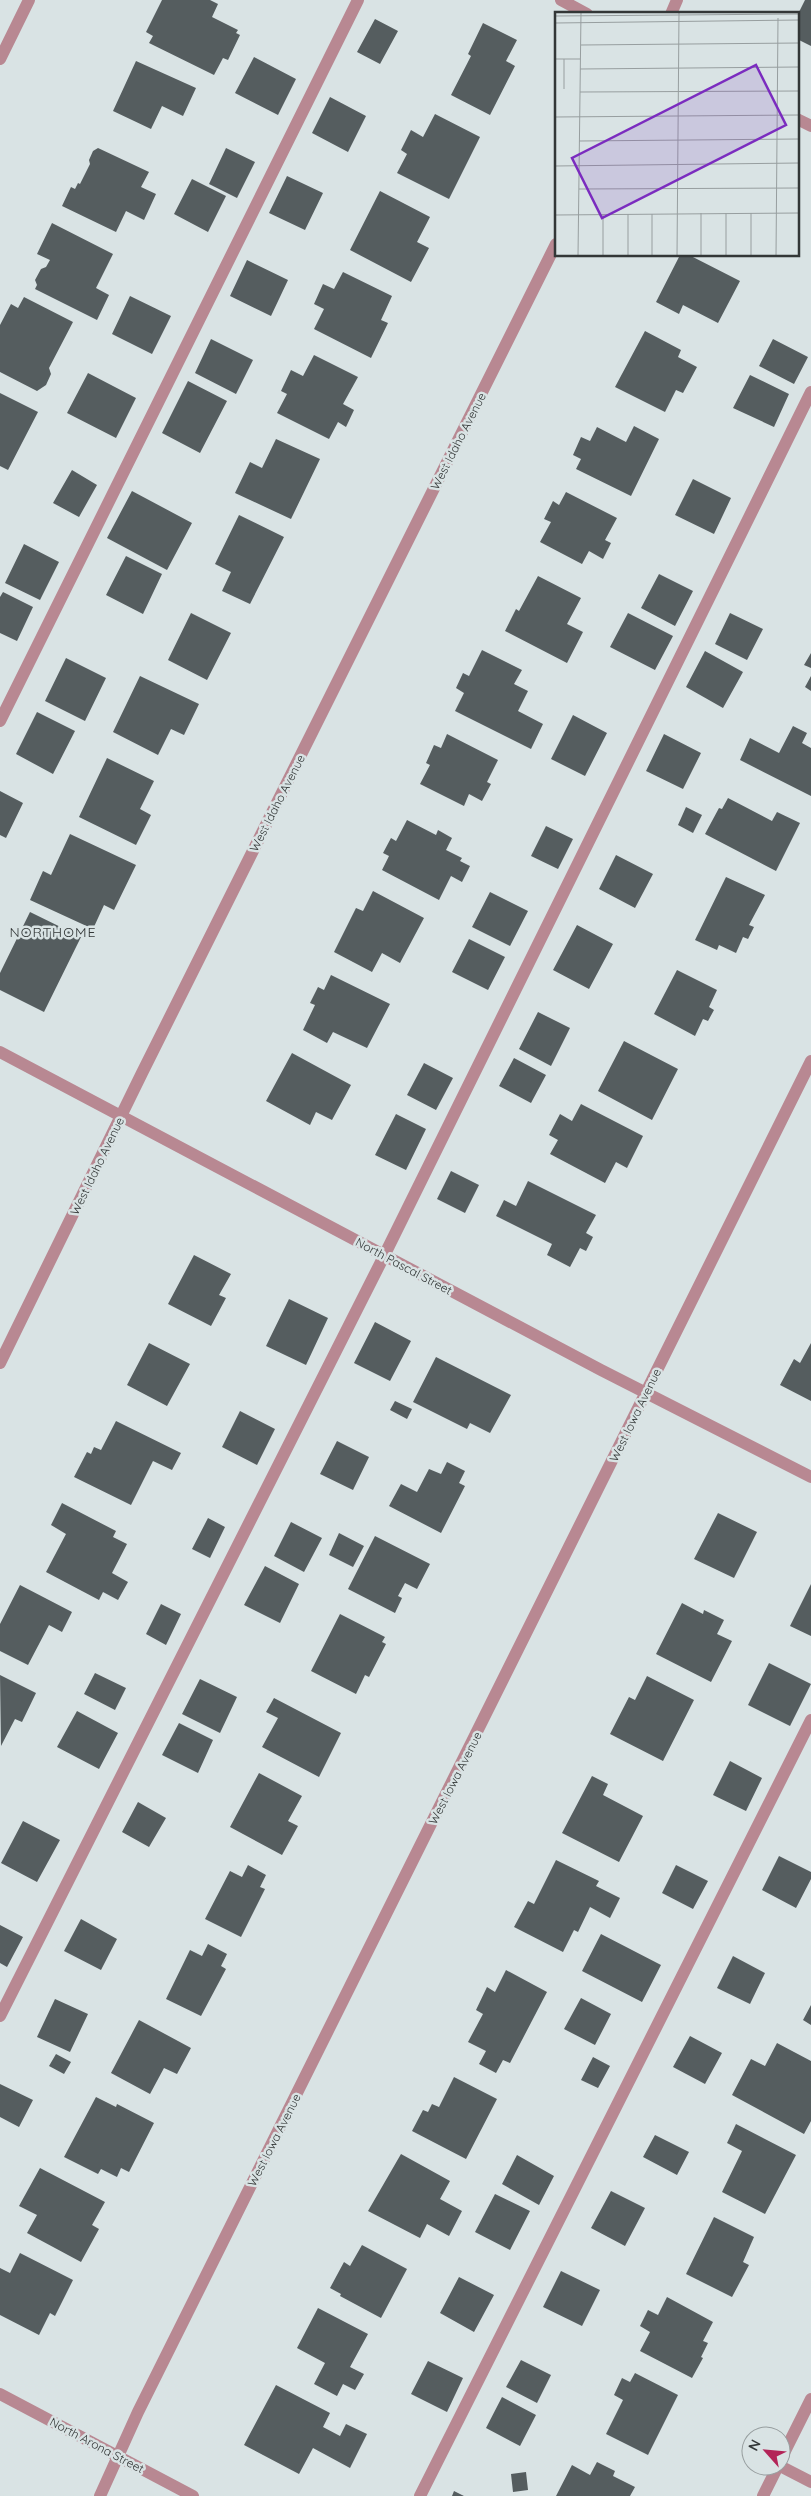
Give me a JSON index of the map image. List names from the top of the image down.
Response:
{
  "streets": {
    "street": [
      "West Idaho Avenue",
      "North Pascal Street",
      "West Iowa Avenue",
      "North Arona Street"
    ]
  },
  "crossings": [
    ["West Idaho Avenue", "North Pascal Street"],
    ["North Pascal Street", "West Iowa Avenue"],
    ["West Iowa Avenue", "North Arona Street"]
  ],
  "districts": ["NORTHOME"],
  "north": "top left"
}
